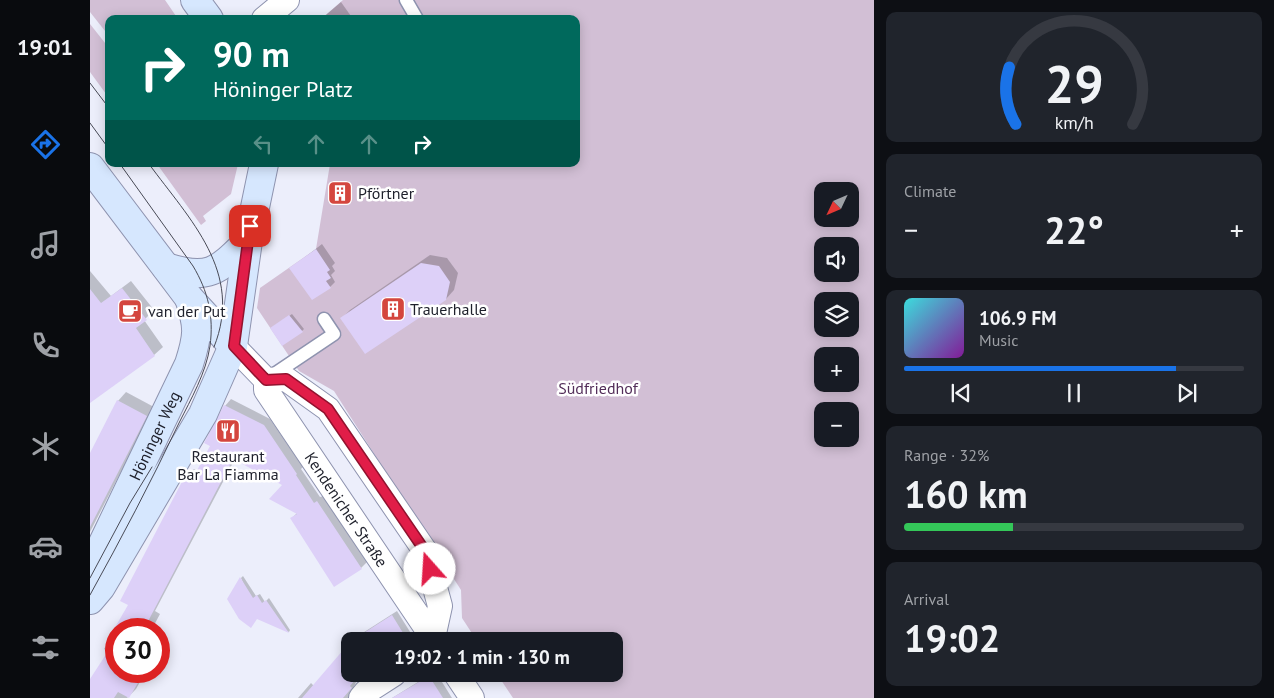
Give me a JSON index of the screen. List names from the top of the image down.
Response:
{
  "streets": {
    "street": ["Höninger Weg", "Kendenicher Straße"]
  },
  "crossings": [
    ["Höninger Weg", "Kendenicher Straße"]
  ],
  "parks": ["Südfriedhof"],
  "places": {
    "building": ["Pförtner", "Trauerhalle"],
    "cafe": ["van der Put"],
    "restaurant": ["Restaurant Bar La Fiamma"]
  },
  "north": "bottom left",
  "page": {
    "tabs": "19:01",
    "turn": ["90 m", "Höninger Platz"],
    "tile": [
      "Climate",
      ["Range · 32%", "160 km"],
      ["Arrival", "19:02"]
    ],
    "map_buttons": ["+", "−"],
    "heat": ["−", "22°", "+"],
    "song": ["106.9 FM", "Music"],
    "limit": "30",
    "trip": "19:02 · 1 min · 130 m",
    "gauge": ["29", "km/h"]
  }
}
